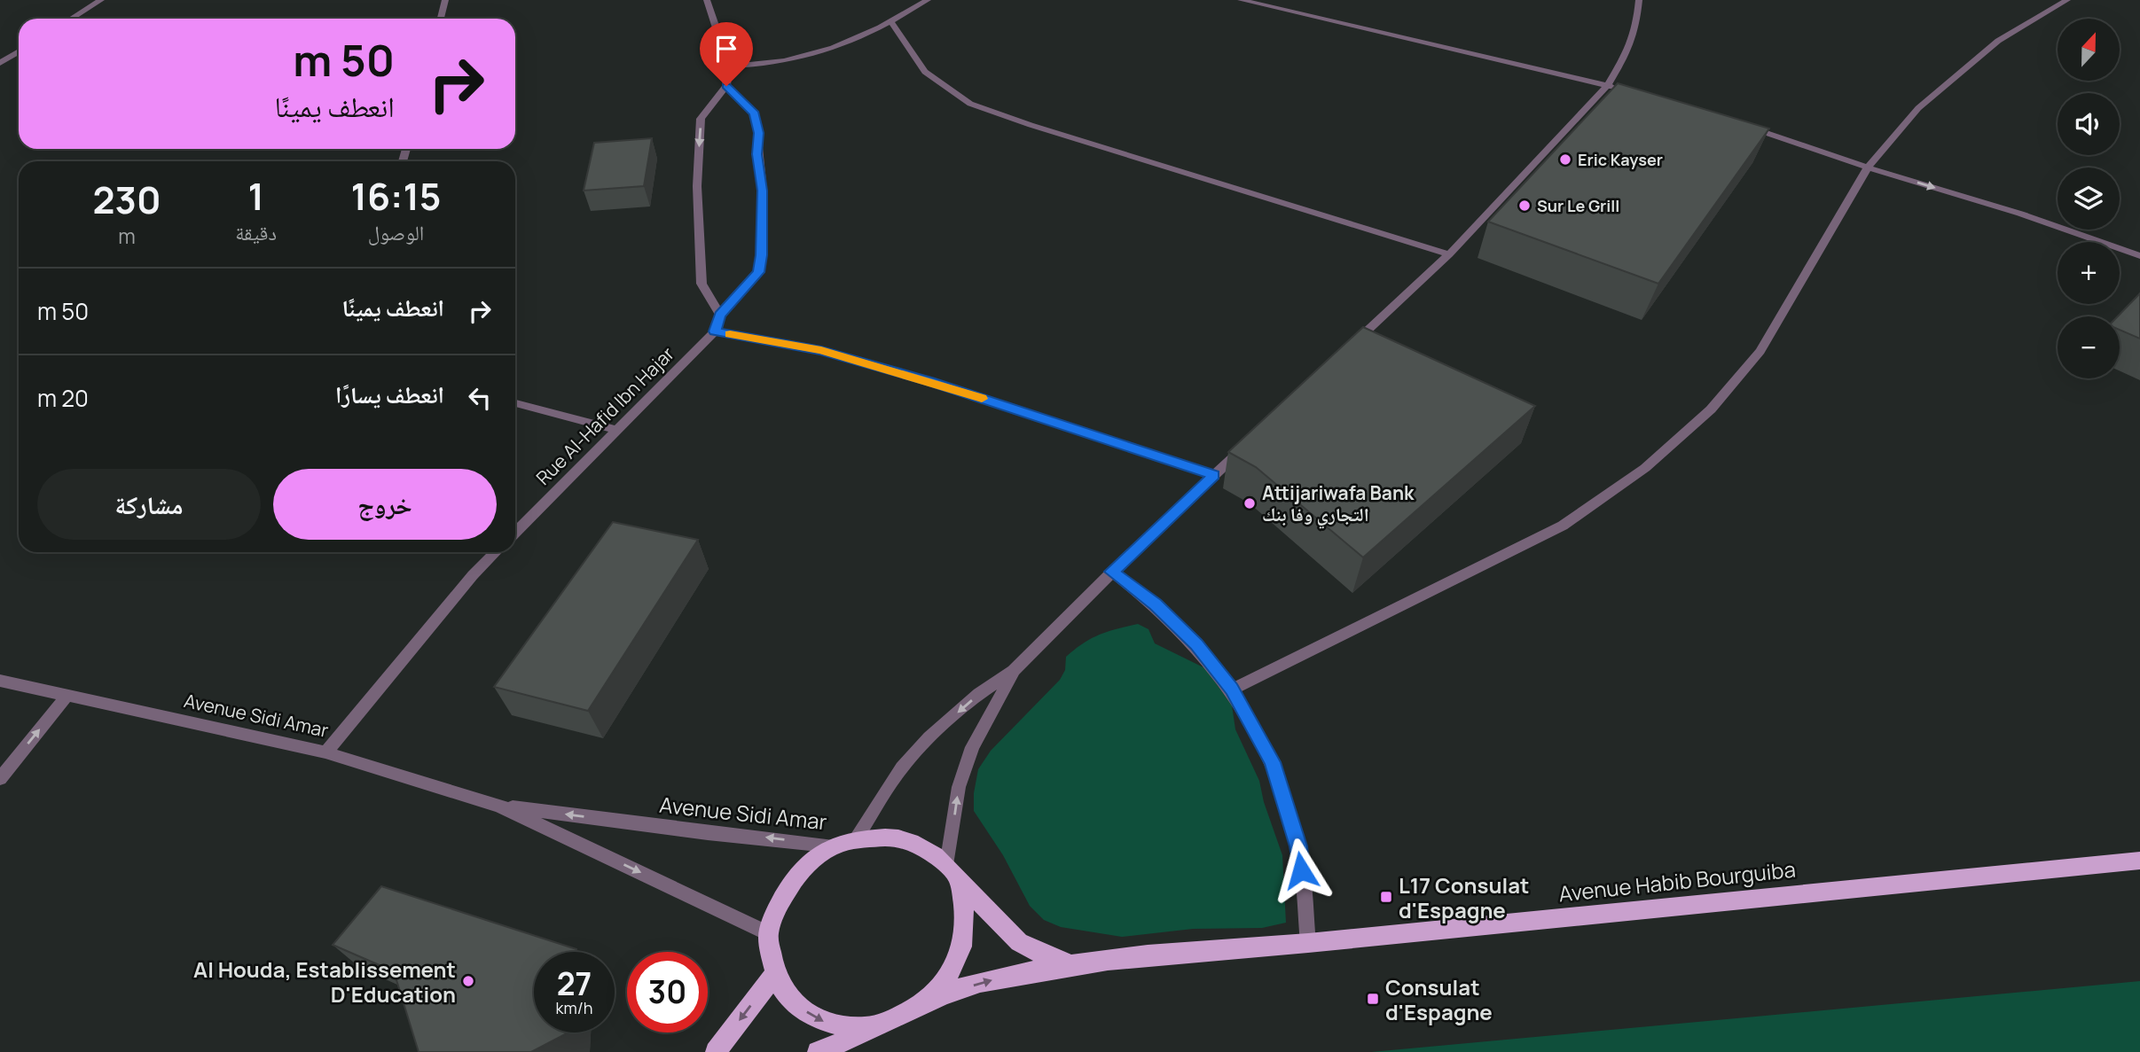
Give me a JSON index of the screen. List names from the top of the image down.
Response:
{
  "streets": {
    "main road": ["Avenue Sidi Amar", "Avenue Habib Bourguiba"],
    "street": ["Rue Al-Hafid Ibn Hajar"]
  },
  "crossings": [
    ["Avenue Sidi Amar", "Avenue Habib Bourguiba"]
  ],
  "places": {
    "other": [
      "Eric Kayser",
      "Sur Le Grill",
      "Attijariwafa Bank التجاري وفا بنك",
      "Al Houda, Establissement D'Education"
    ],
    "transit": ["L17 Consulat d'Espagne", "Consulat d'Espagne"]
  },
  "north": "top",
  "page": {
    "map_buttons": ["+", "−"],
    "turn": ["50 m", "انعطف يمينًا"],
    "eta": [
      "16:15",
      "الوصول",
      "1",
      "دقيقة",
      "230",
      "m"
    ],
    "list": [
      {
        "name": "انعطف يمينًا",
        "value": "50 m"
      },
      {
        "name": "انعطف يسارًا",
        "value": "20 m"
      }
    ],
    "buttons": ["خروج", "مشاركة"],
    "speed": "27 km/h",
    "limit": "30"
  }
}
